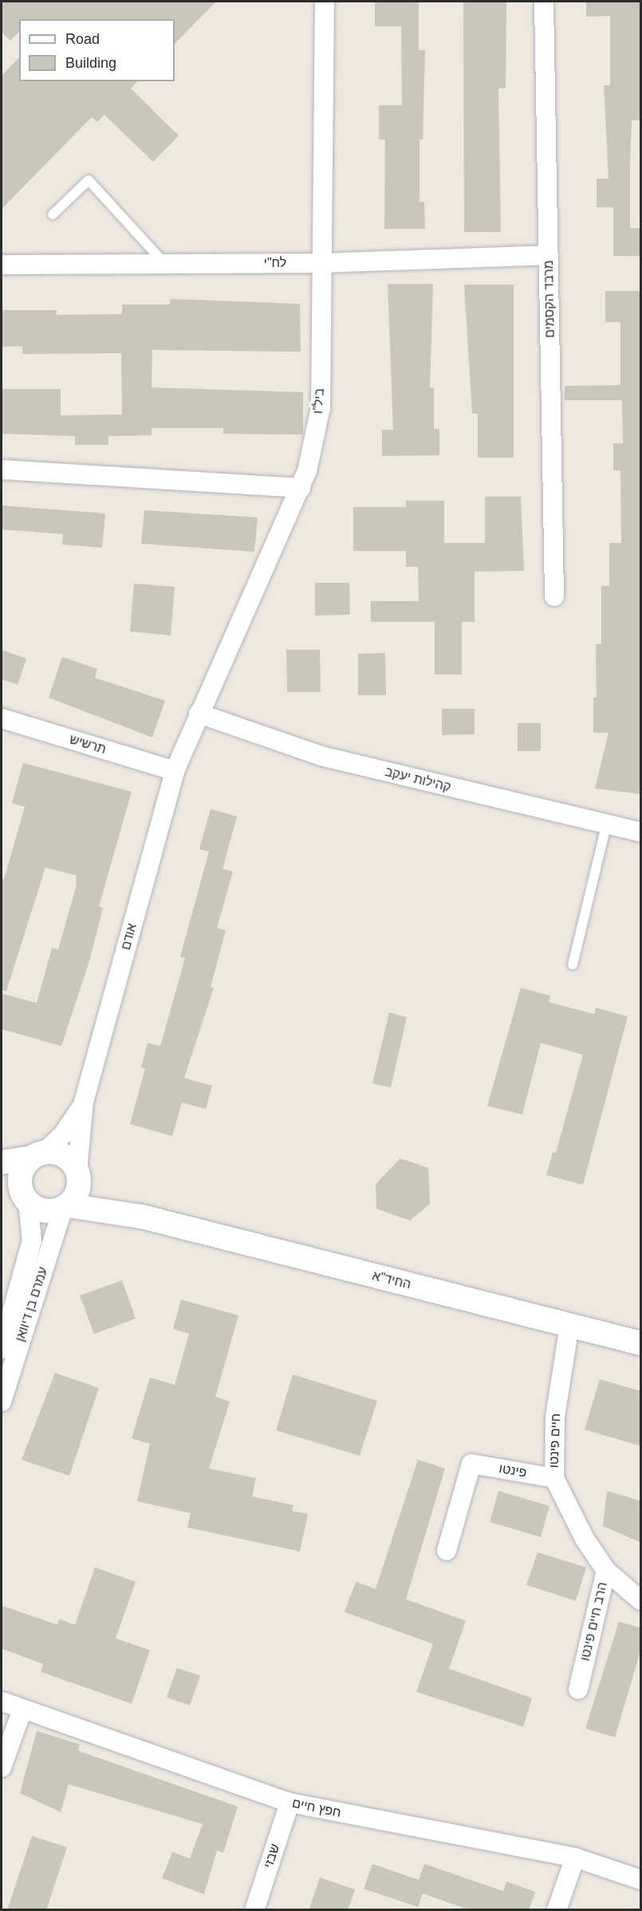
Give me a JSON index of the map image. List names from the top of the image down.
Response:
{
  "streets": {
    "street": [
      "לח\"י",
      "מרבד הקסמים",
      "ביל\"ו",
      "תרשיש",
      "קהילות יעקב",
      "אודם",
      "החיד\"א",
      "עמרם בן דיוואן",
      "חיים פינטו",
      "פינטו",
      "הרב חיים פינטו",
      "חפץ חיים",
      "שבזי"
    ]
  },
  "crossings": [
    ["לח\"י", "מרבד הקסמים"],
    ["לח\"י", "ביל\"ו"],
    ["ביל\"ו", "תרשיש"],
    ["ביל\"ו", "קהילות יעקב"],
    ["ביל\"ו", "אודם"],
    ["תרשיש", "אודם"],
    ["אודם", "החיד\"א"],
    ["אודם", "עמרם בן דיוואן"],
    ["החיד\"א", "עמרם בן דיוואן"],
    ["החיד\"א", "חיים פינטו"],
    ["חיים פינטו", "פינטו"],
    ["חיים פינטו", "הרב חיים פינטו"],
    ["חפץ חיים", "שבזי"]
  ],
  "legend": ["Road", "Building"]
}
